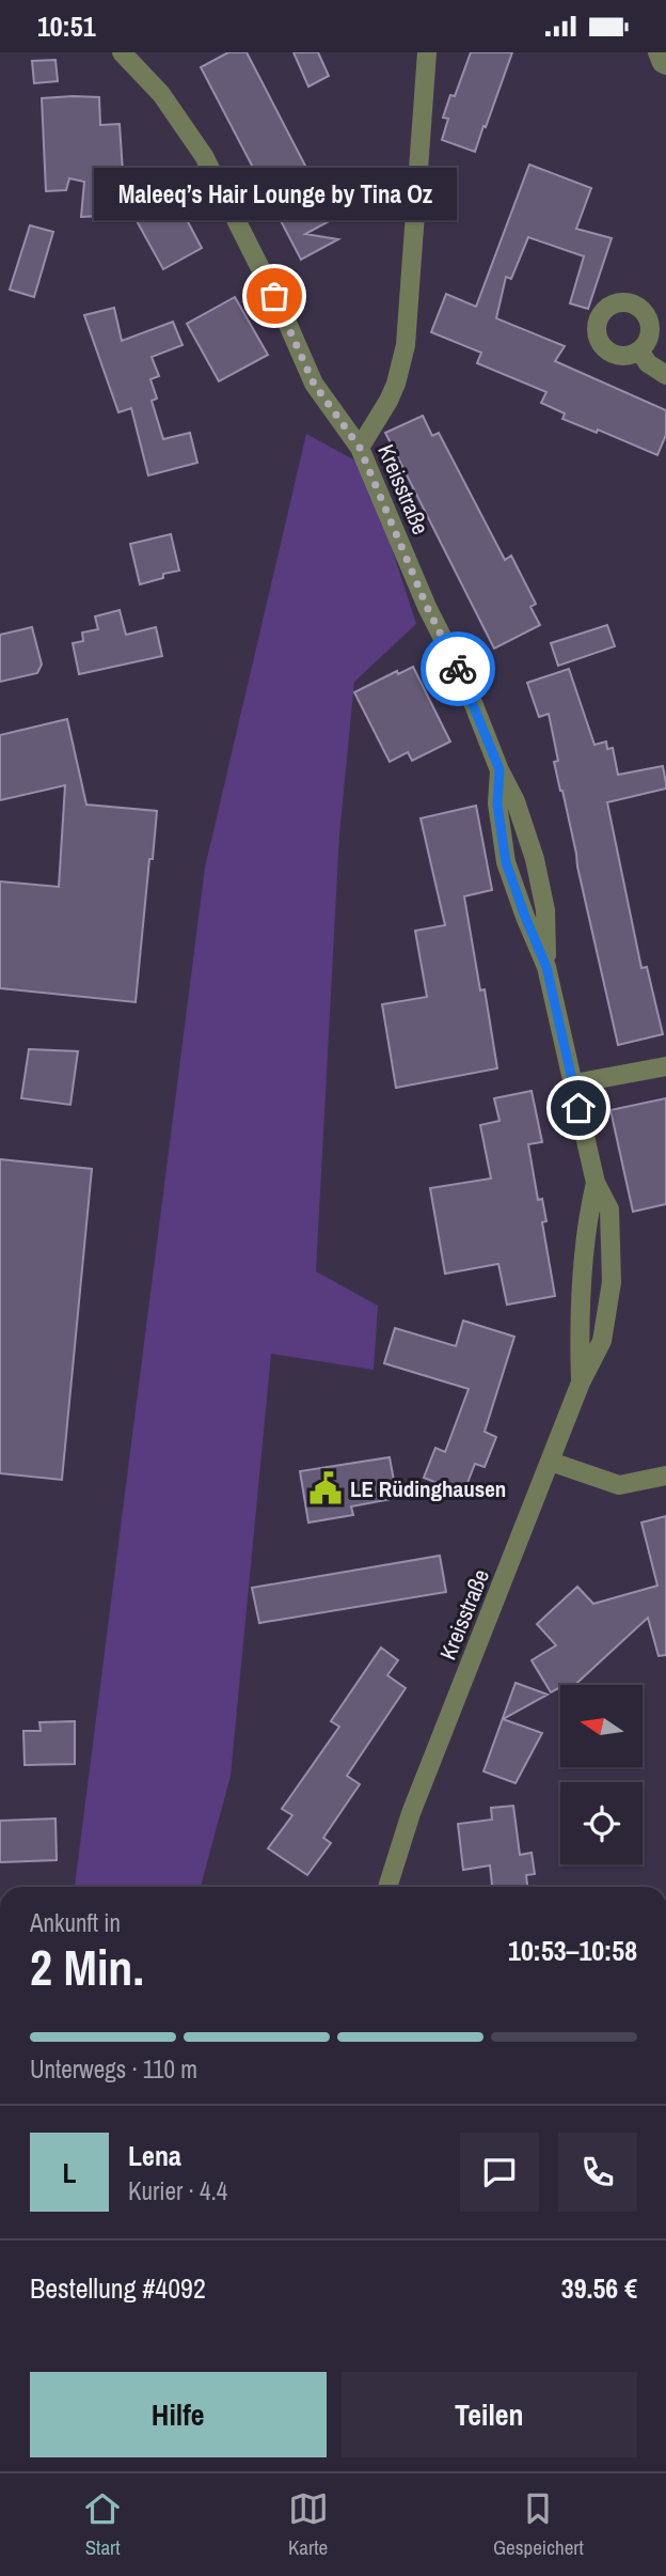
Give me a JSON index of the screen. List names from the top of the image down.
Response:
{
  "streets": {
    "street": ["Kreisstraße"]
  },
  "places": {
    "other": ["Maleeq’s Hair Lounge by Tina Oz"],
    "public building": ["LE Rüdinghausen"]
  },
  "north": "left",
  "page": {
    "status": "10:51",
    "bubble": "Maleeq’s Hair Lounge by Tina Oz",
    "heading": ["2 Min.", "Ankunft in", "10:53–10:58"],
    "panel": [
      "Lena",
      "Kurier · 4.4",
      "Bestellung #4092",
      "39.56 €"
    ],
    "bar": "Unterwegs · 110 m",
    "round": "L",
    "buttons": ["Hilfe", "Teilen"],
    "tabs": ["Start", "Karte", "Gespeichert"]
  }
}
